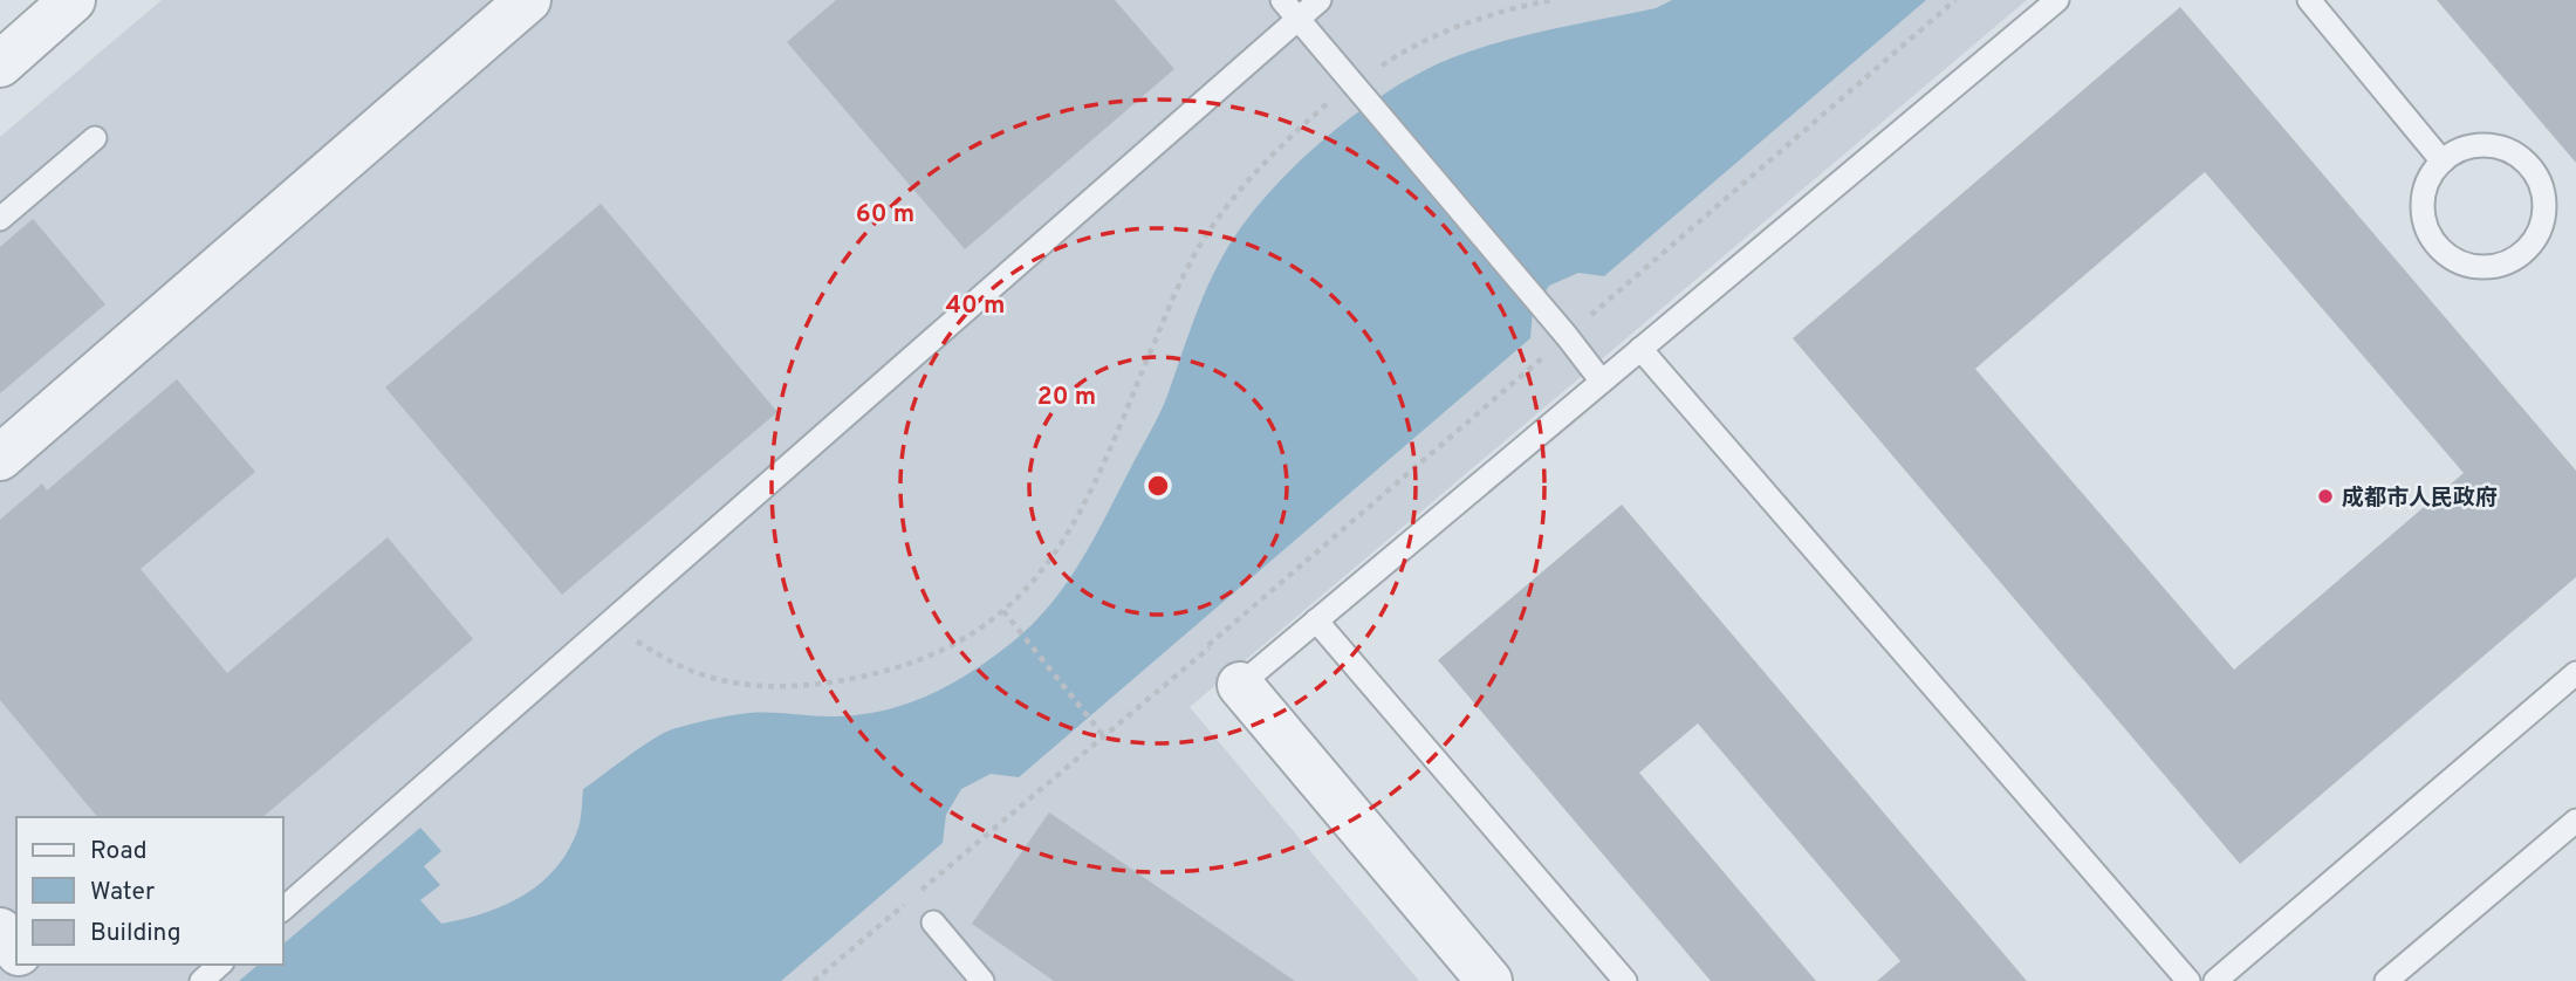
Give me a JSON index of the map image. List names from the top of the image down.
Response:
{
  "places": ["成都市人民政府"],
  "legend": ["Road", "Water", "Building"],
  "rings": ["60 m", "40 m", "20 m"]
}
